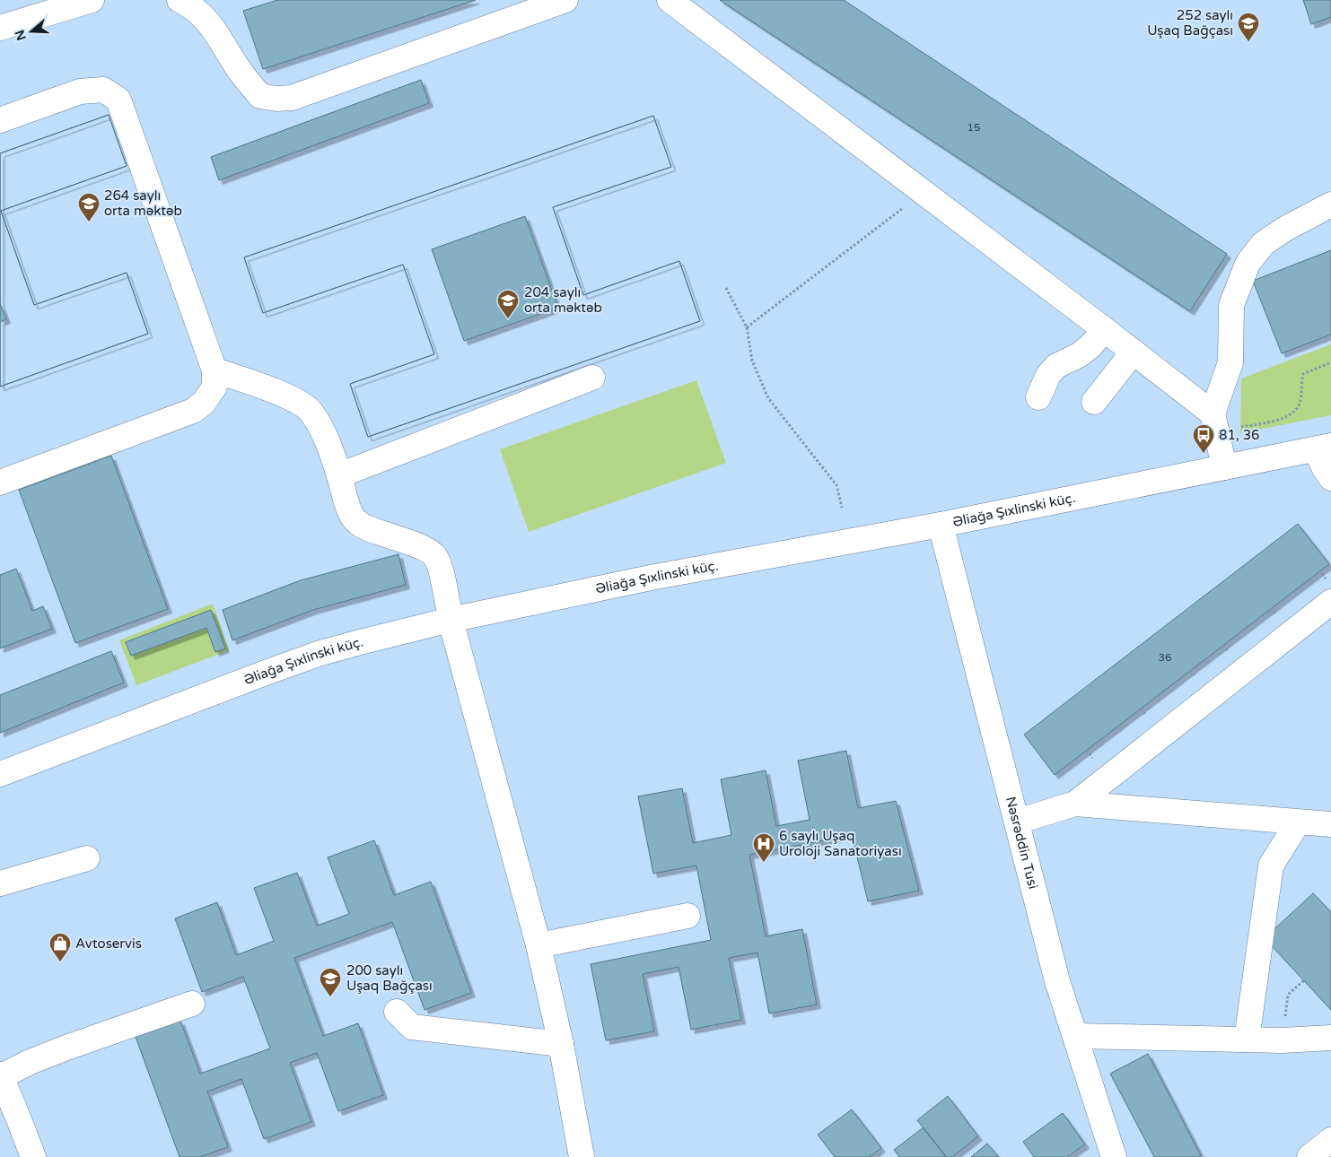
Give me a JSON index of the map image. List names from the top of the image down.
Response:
{
  "streets": {
    "main road": ["Əliağa Şıxlinski küç.", "Nəsrəddin Tusi"]
  },
  "crossings": [
    ["Əliağa Şıxlinski küç.", "Nəsrəddin Tusi"]
  ],
  "places": {
    "school or university": [
      "252 saylı Uşaq Bağçası",
      "264 saylı orta məktəb",
      "204 saylı orta məktəb",
      "200 saylı Uşaq Bağçası"
    ],
    "bus stop": ["81, 36"],
    "hospital": ["6 saylı Uşaq Uroloji Sanatoriyası"],
    "shop": ["Avtoservis"]
  },
  "house_numbers": ["15", "36"],
  "north": "left"
}
